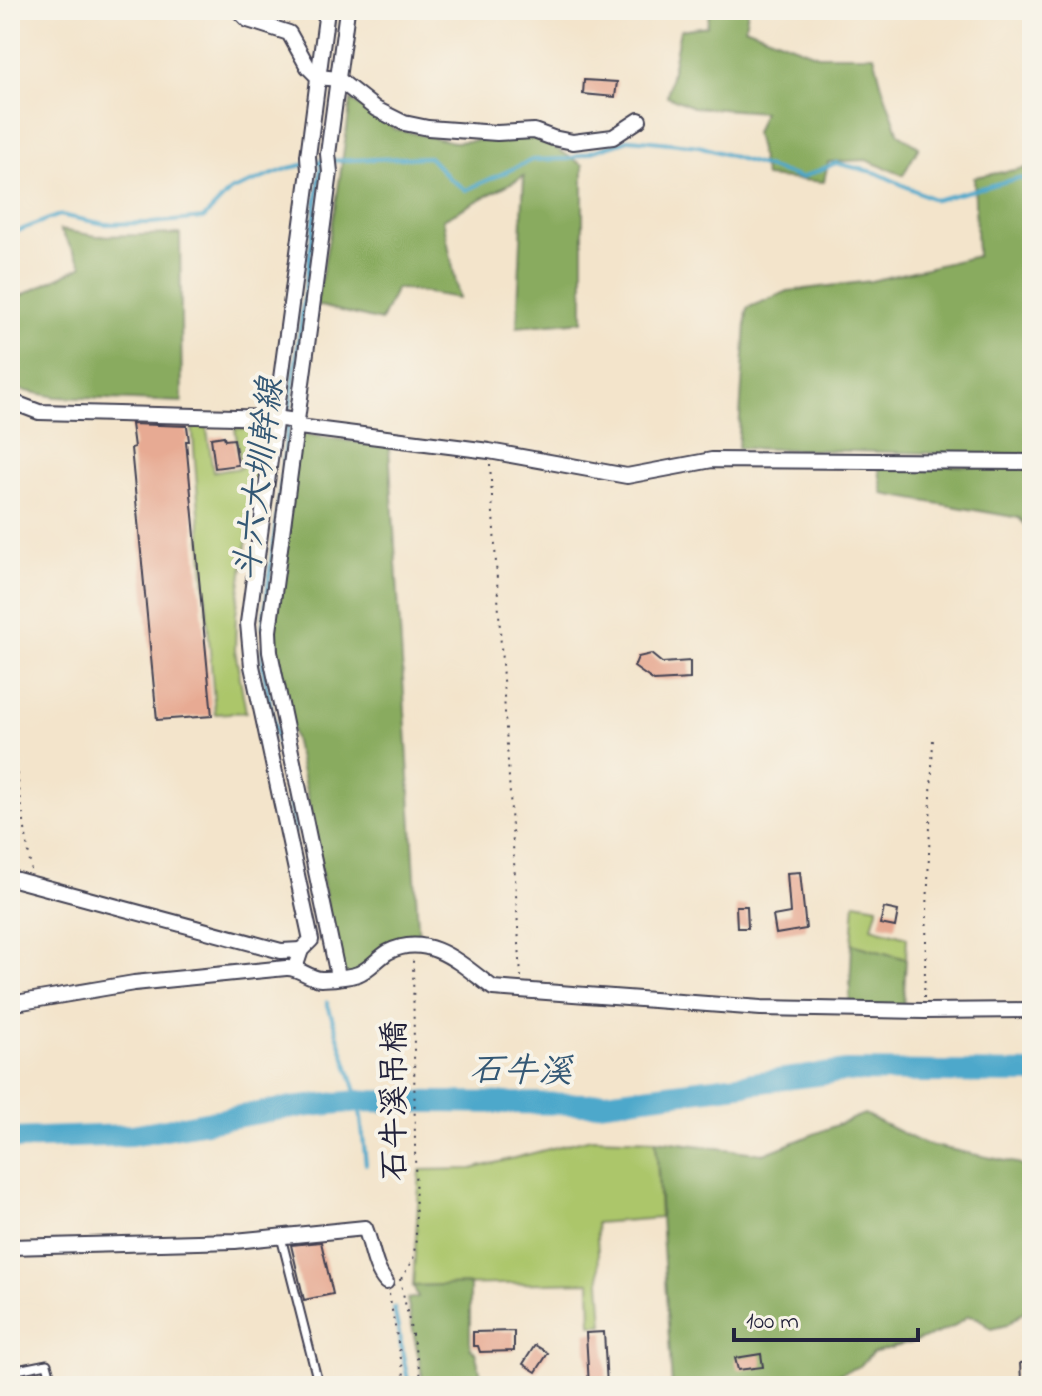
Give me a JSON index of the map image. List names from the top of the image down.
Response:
{
  "streets": {
    "path": ["石牛溪吊橋"]
  },
  "water": ["斗六大圳幹線", "石牛溪"],
  "scale_bar": "100 m"
}
